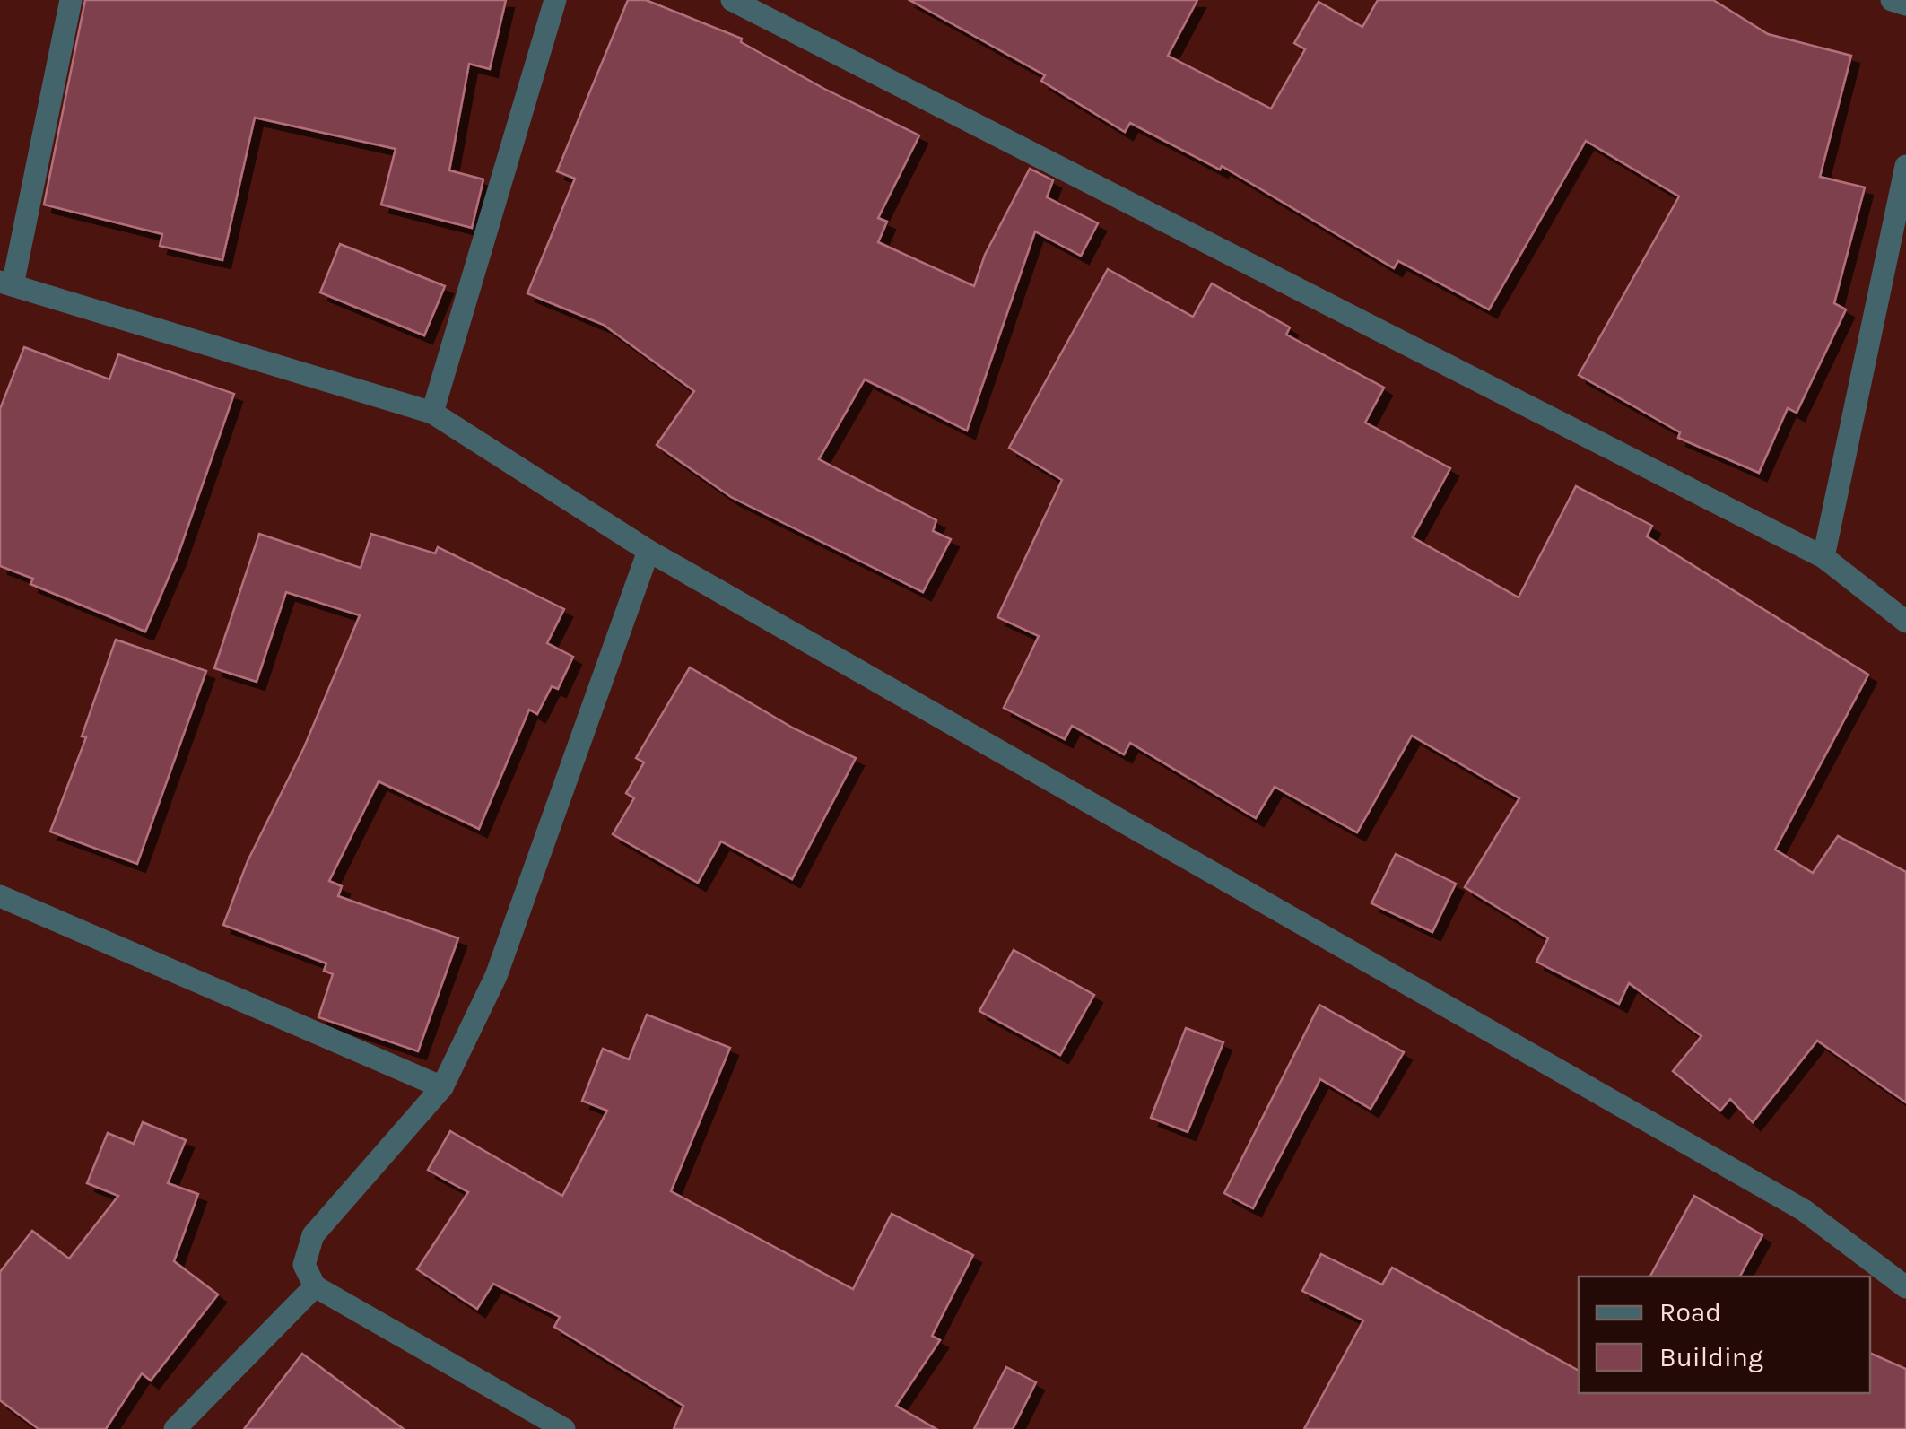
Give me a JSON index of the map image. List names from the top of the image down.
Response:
{
  "legend": ["Road", "Building"]
}
